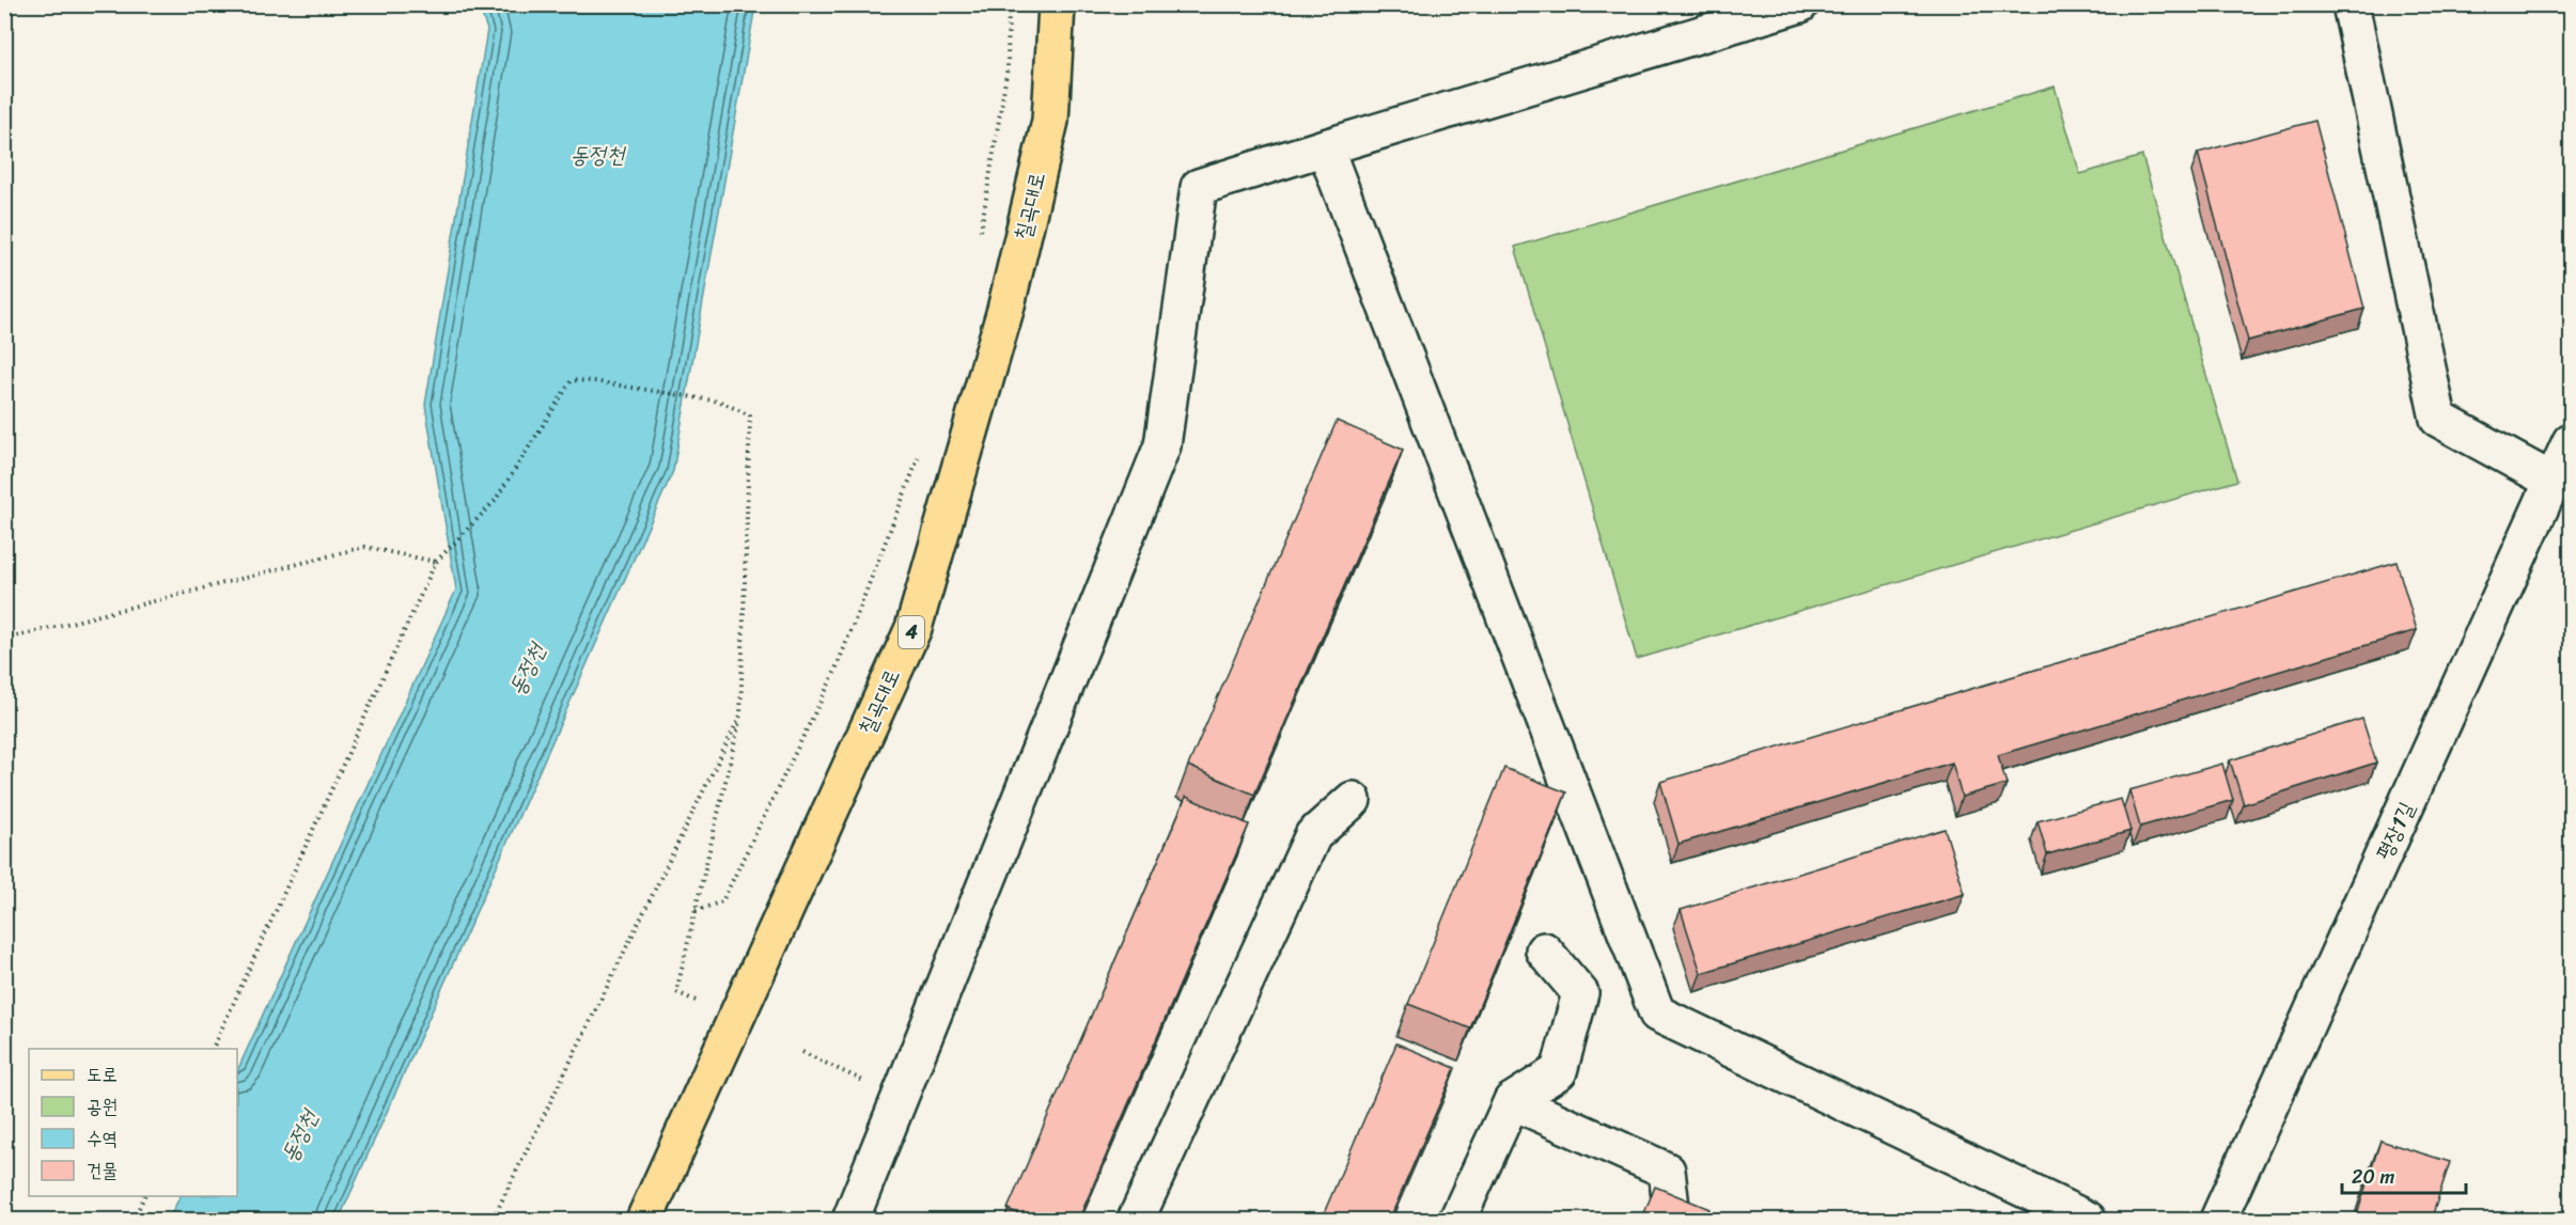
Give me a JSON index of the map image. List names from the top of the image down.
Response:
{
  "streets": {
    "main road": ["칠곡대로", "4"],
    "street": ["평장1길"]
  },
  "water": ["동정천"],
  "legend": [
    "도로",
    "공원",
    "수역",
    "건물"
  ],
  "scale_bar": "20 m"
}
